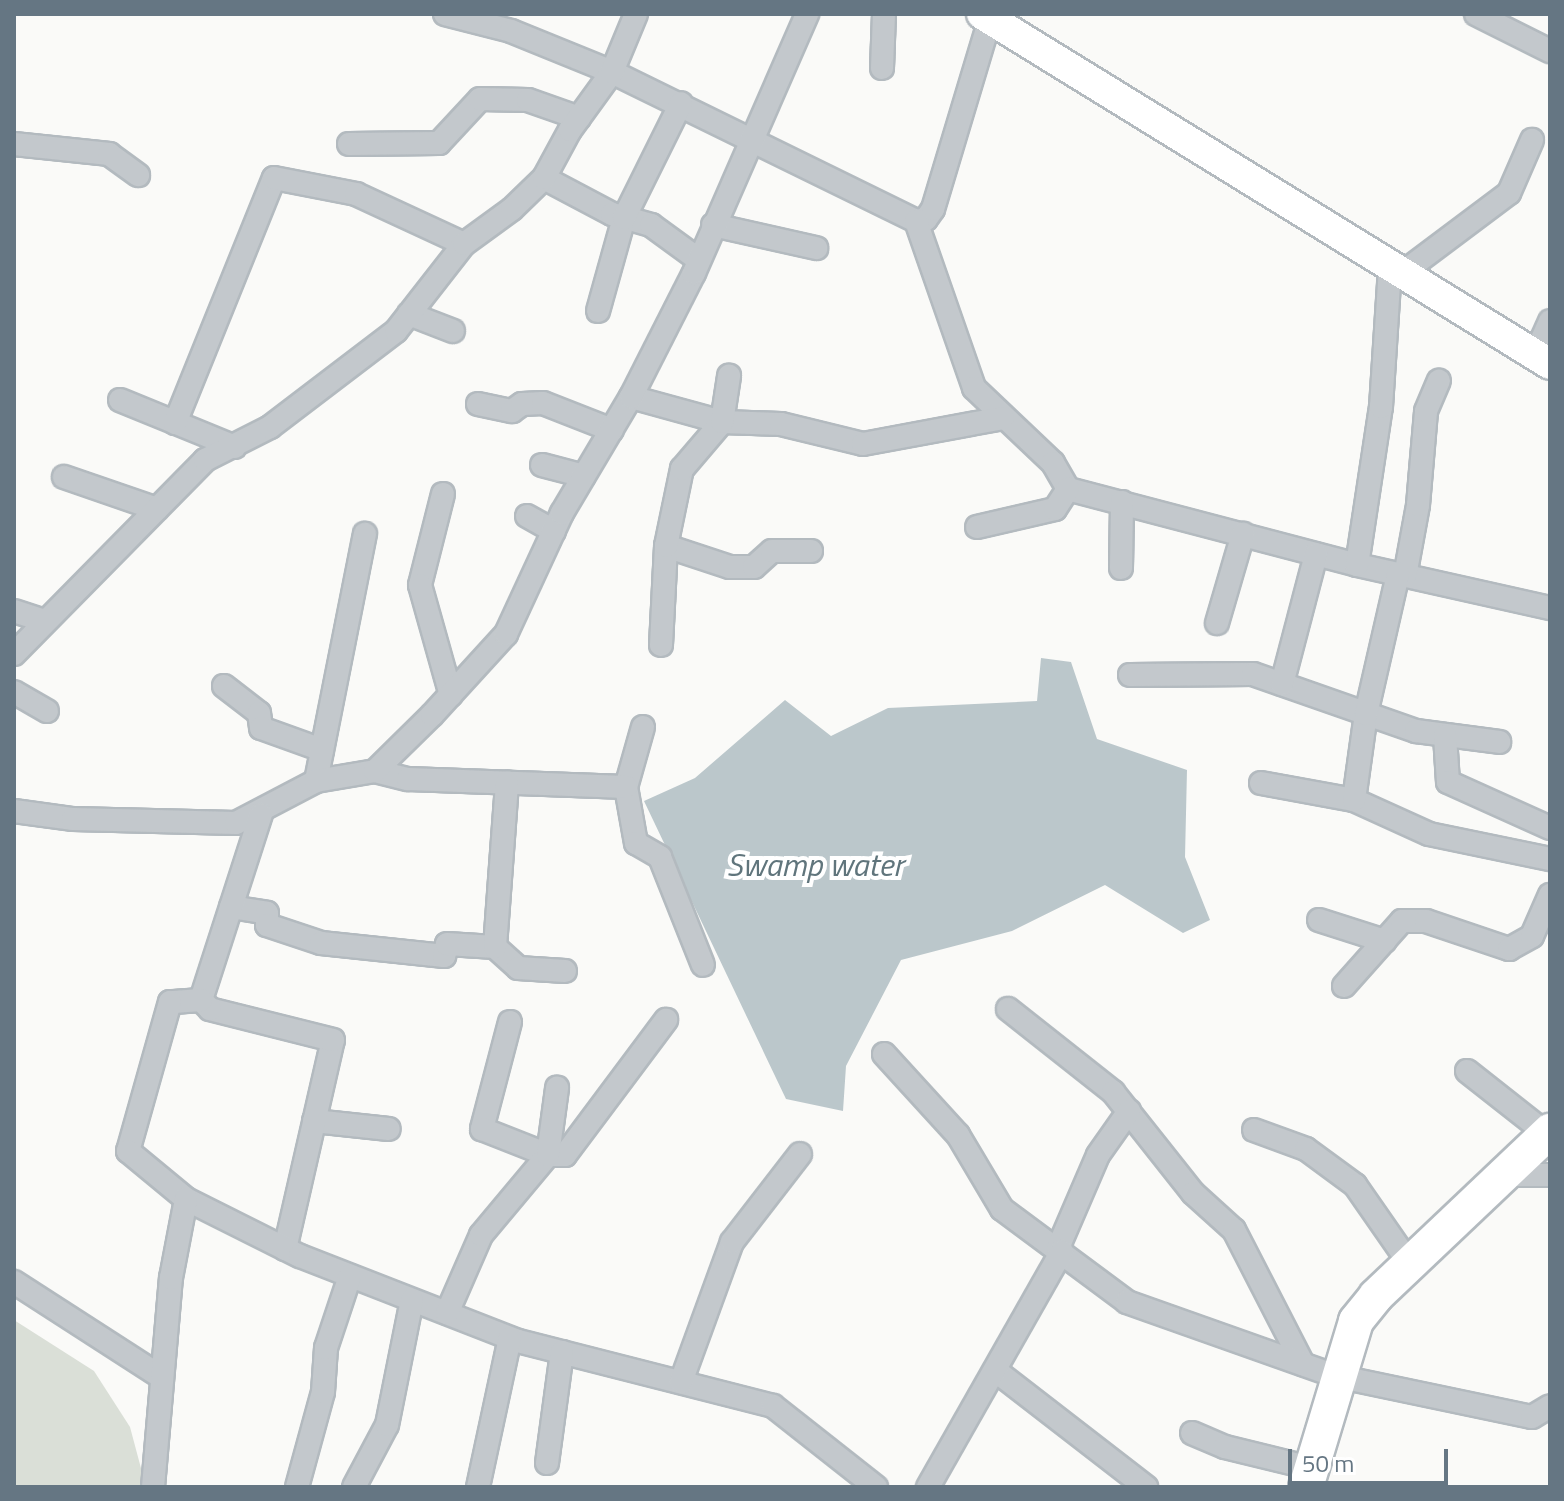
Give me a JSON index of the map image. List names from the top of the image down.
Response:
{
  "water": ["Swamp water"],
  "scale_bar": "50 m"
}
